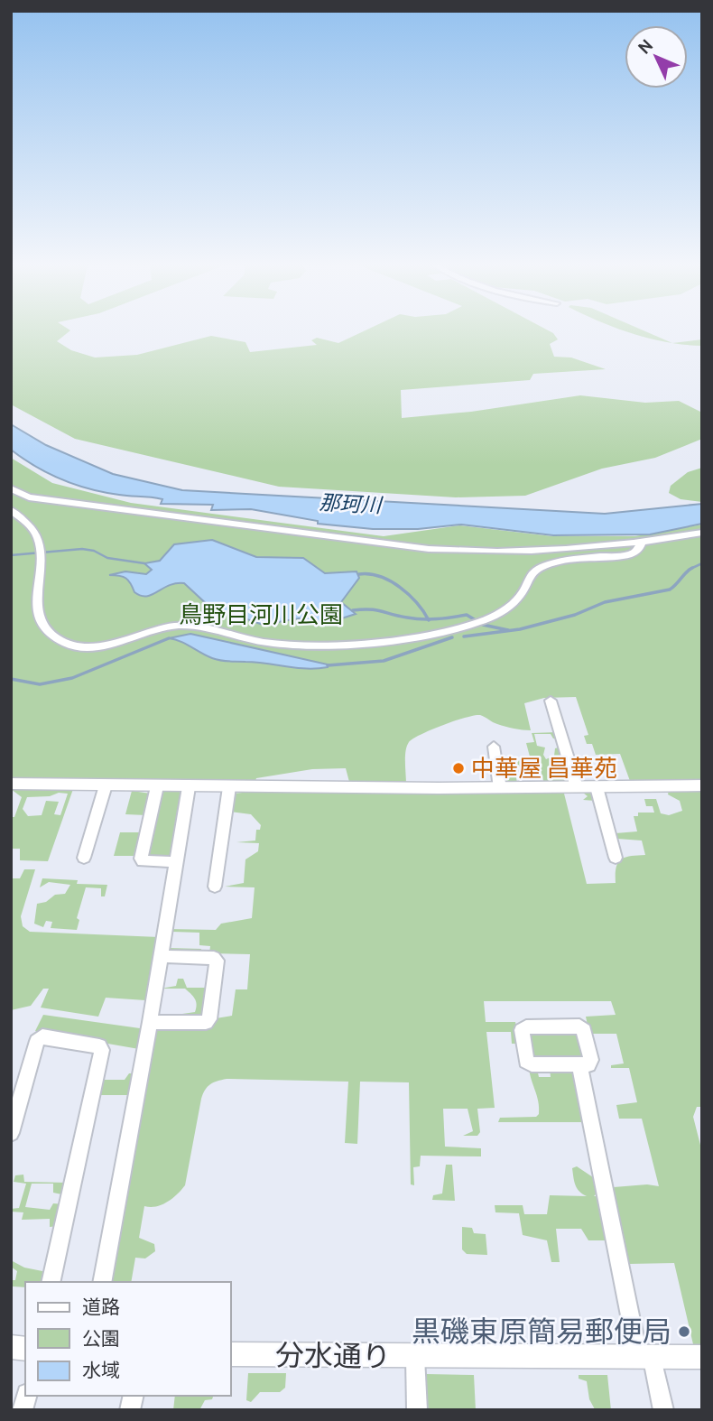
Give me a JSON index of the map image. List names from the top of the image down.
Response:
{
  "streets": {
    "street": ["分水通り"]
  },
  "water": ["那珂川"],
  "parks": ["鳥野目河川公園"],
  "places": ["中華屋 昌華苑", "黒磯東原簡易郵便局"],
  "legend": ["道路", "公園", "水域"],
  "north": "top left"
}
